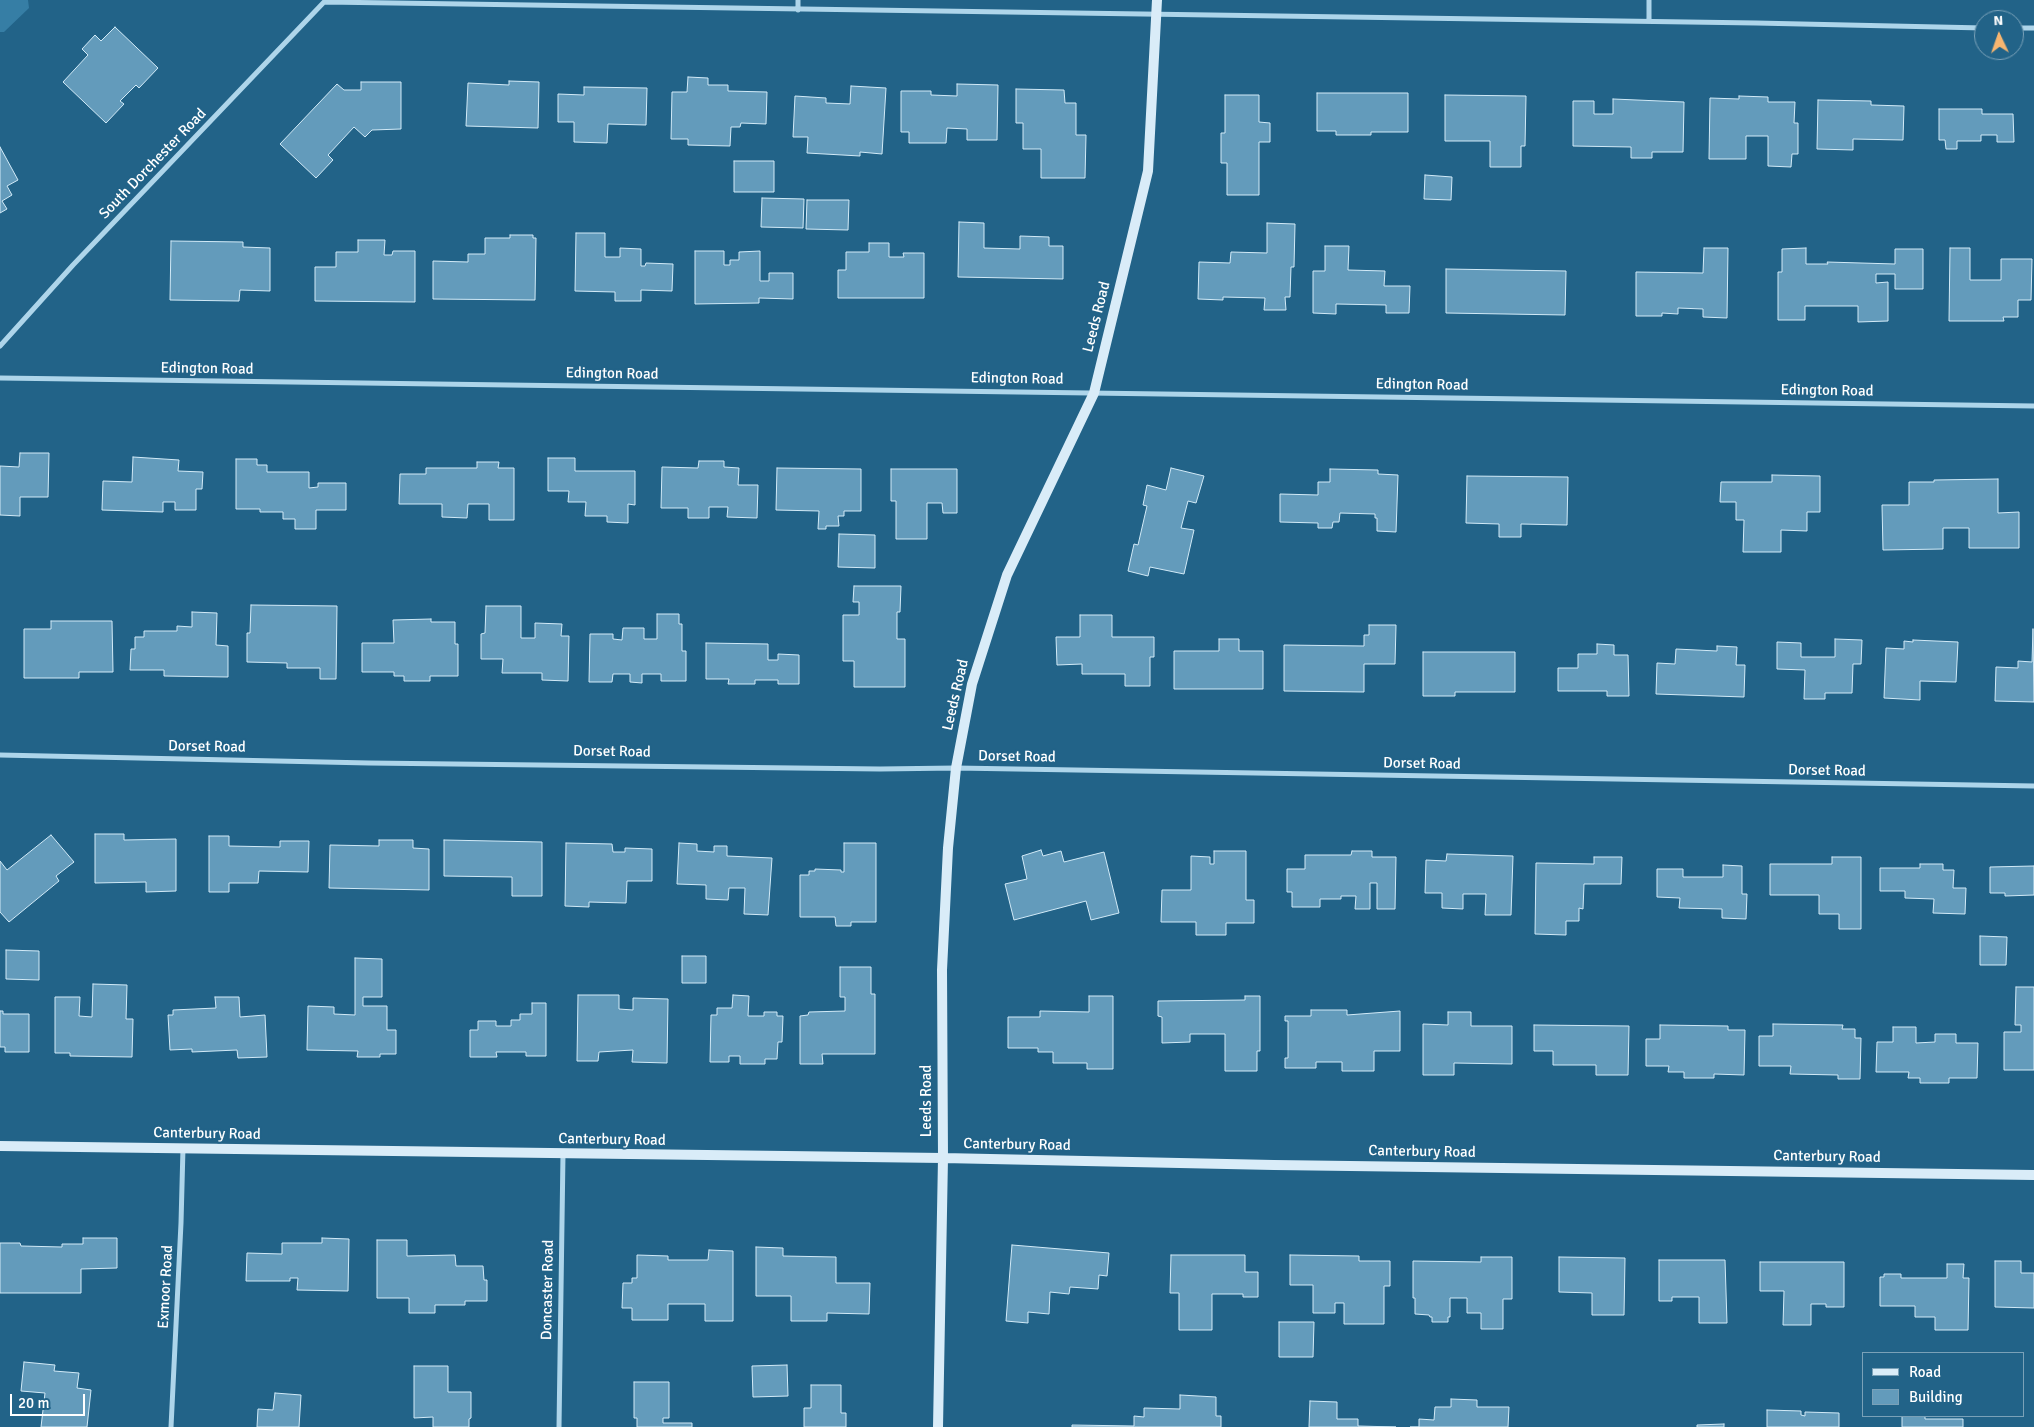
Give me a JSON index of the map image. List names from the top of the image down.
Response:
{
  "streets": {
    "street": [
      "South Dorchester Road",
      "Leeds Road",
      "Edington Road",
      "Dorset Road",
      "Canterbury Road",
      "Exmoor Road",
      "Doncaster Road"
    ]
  },
  "crossings": [
    ["Leeds Road", "Edington Road"],
    ["Leeds Road", "Dorset Road"],
    ["Leeds Road", "Canterbury Road"],
    ["Canterbury Road", "Exmoor Road"],
    ["Canterbury Road", "Doncaster Road"]
  ],
  "legend": ["Road", "Building"],
  "scale_bar": "20 m",
  "north": "top"
}
